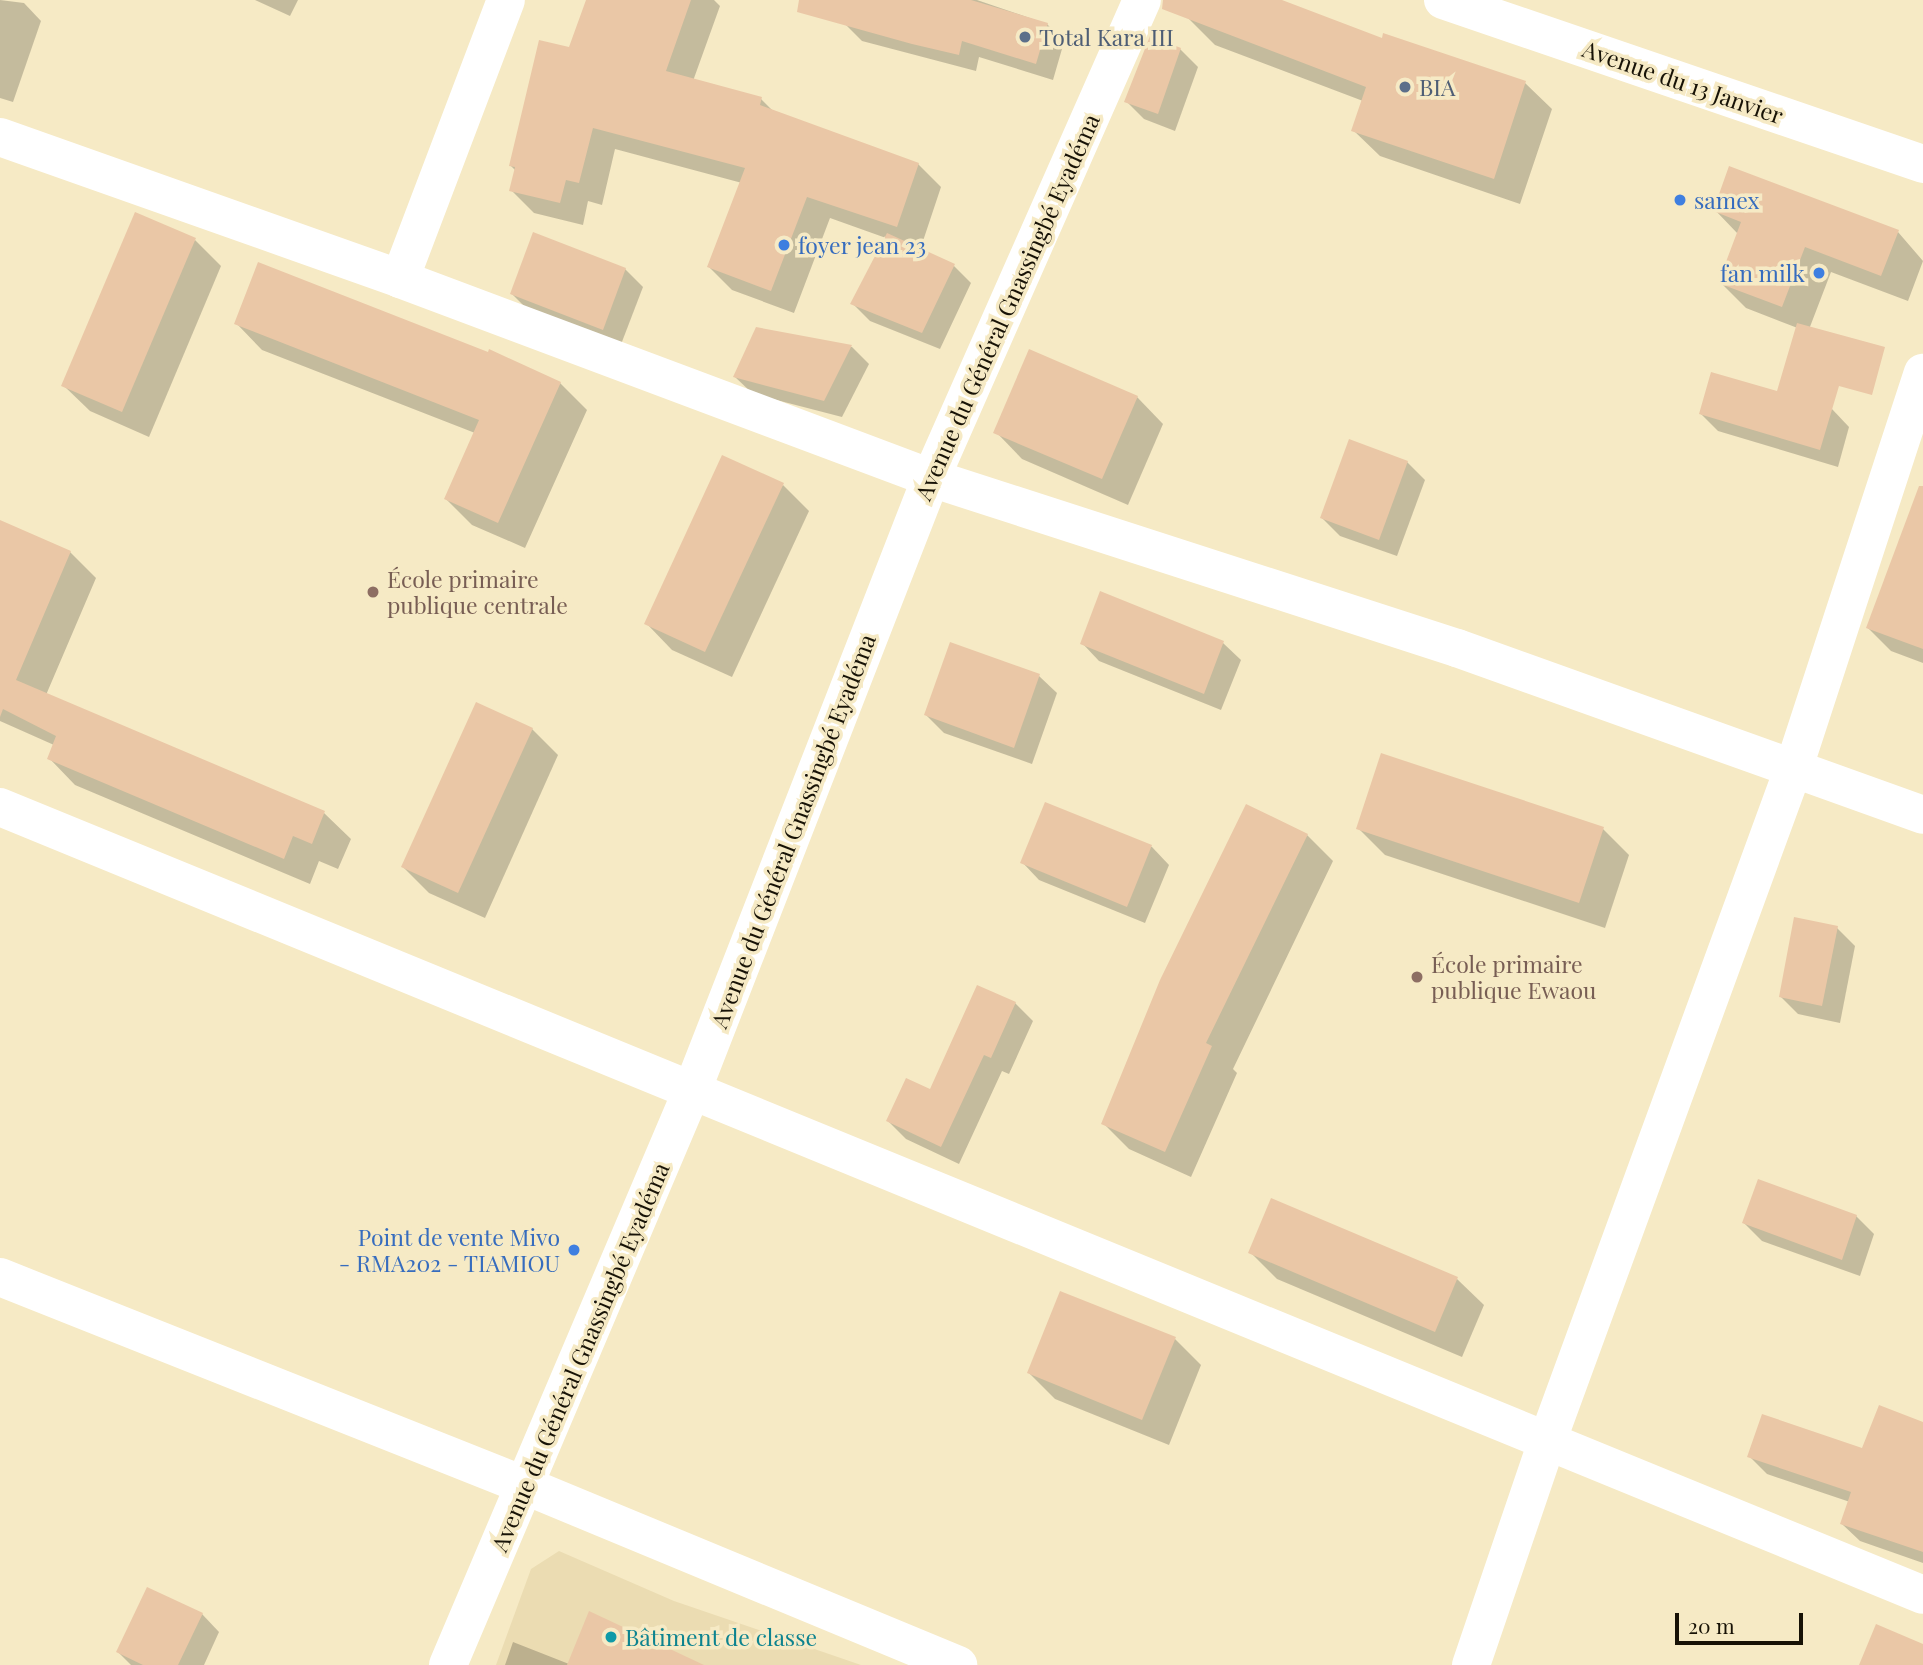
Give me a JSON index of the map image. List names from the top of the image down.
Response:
{
  "streets": {
    "street": ["Avenue du 13 Janvier", "Avenue du Général Gnassingbé Eyadéma"]
  },
  "places": [
    "Total Kara III",
    "BIA",
    "samex",
    "foyer jean 23",
    "fan milk",
    "École primaire publique centrale",
    "École primaire publique Ewaou",
    "Point de vente Mivo - RMA202 - TIAMIOU",
    "Bâtiment de classe"
  ],
  "scale_bar": "20 m"
}
